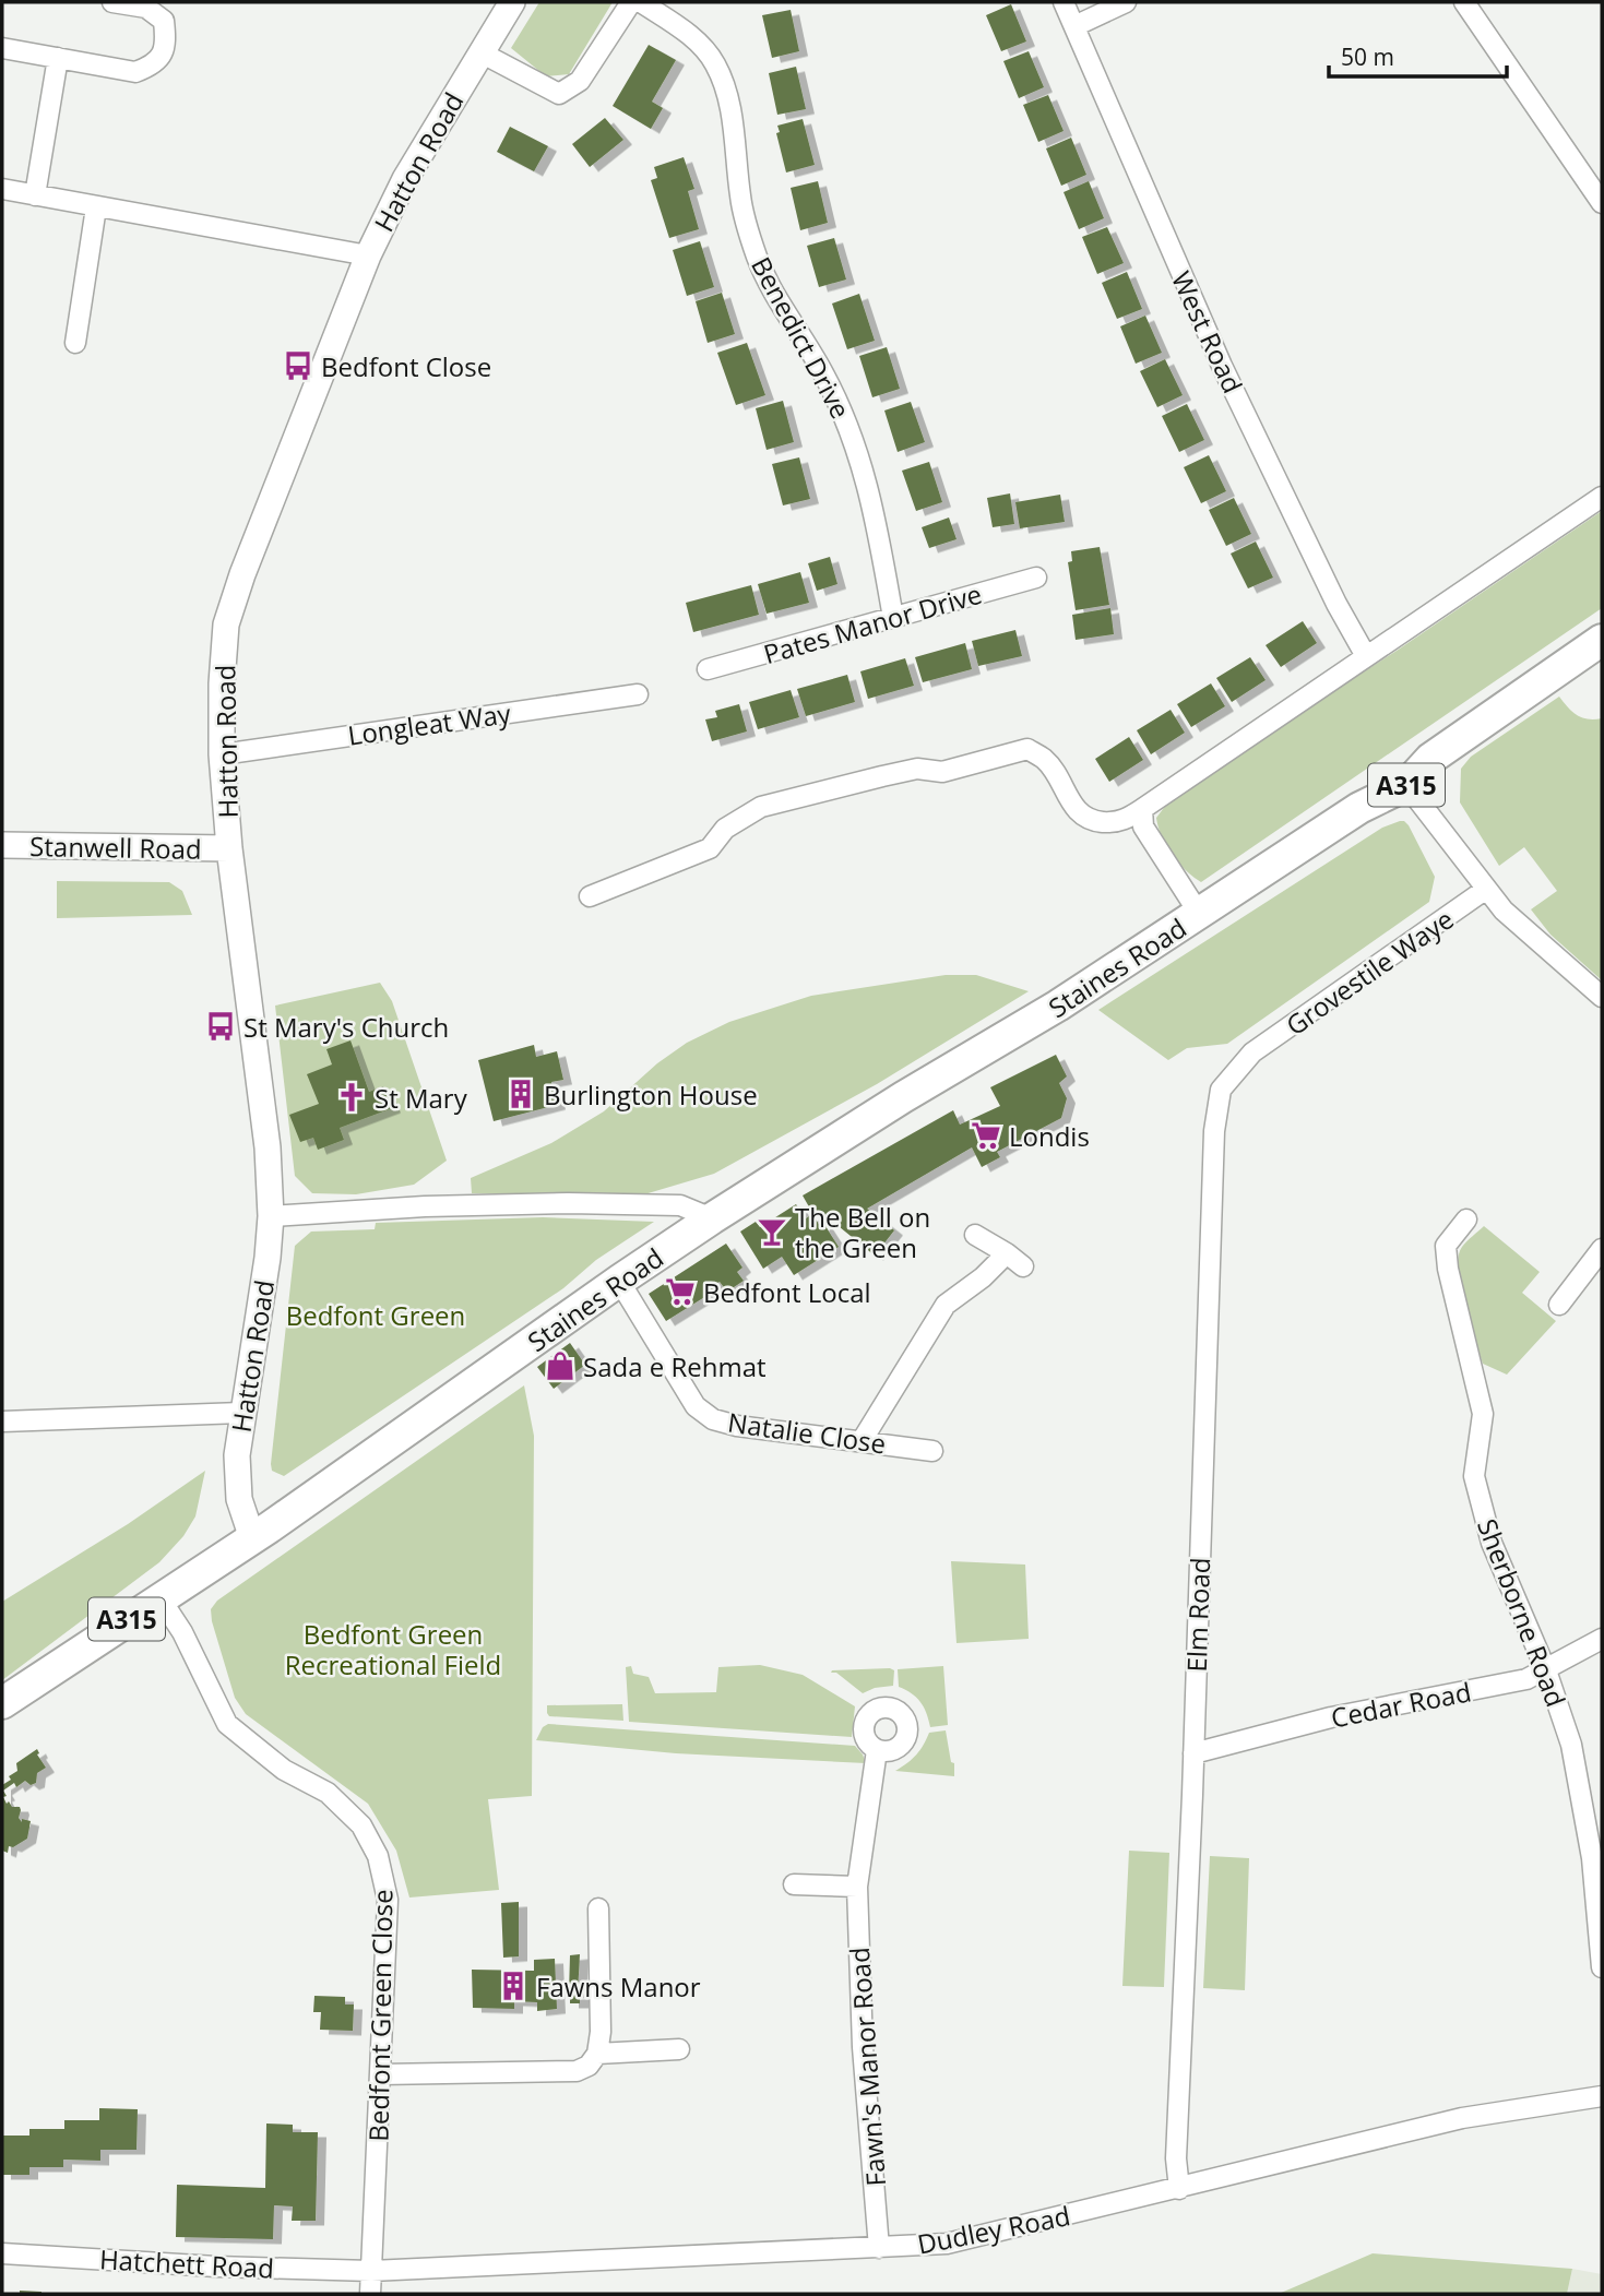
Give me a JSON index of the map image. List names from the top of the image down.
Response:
{
  "streets": {
    "main road": ["A315", "Staines Road"],
    "street": [
      "Hatton Road",
      "West Road",
      "Benedict Drive",
      "Pates Manor Drive",
      "Longleat Way",
      "Stanwell Road",
      "Grovestile Waye",
      "Natalie Close",
      "Sherborne Road",
      "Elm Road",
      "Cedar Road",
      "Bedfont Green Close",
      "Fawn's Manor Road",
      "Dudley Road",
      "Hatchett Road"
    ]
  },
  "crossings": [
    ["Hatton Road", "Longleat Way"],
    ["Hatton Road", "Stanwell Road"],
    ["Hatton Road", "Staines Road"],
    ["Benedict Drive", "Pates Manor Drive"],
    ["Staines Road", "Natalie Close"],
    ["Staines Road", "Bedfont Green Close"],
    ["Grovestile Waye", "Elm Road"],
    ["Sherborne Road", "Cedar Road"],
    ["Elm Road", "Cedar Road"],
    ["Elm Road", "Dudley Road"],
    ["Bedfont Green Close", "Dudley Road"],
    ["Bedfont Green Close", "Hatchett Road"],
    ["Fawn's Manor Road", "Dudley Road"],
    ["Dudley Road", "Hatchett Road"]
  ],
  "parks": ["Bedfont Green", "Bedfont Green Recreational Field"],
  "places": {
    "bus stop": ["Bedfont Close", "St Mary's Church"],
    "building": ["Burlington House", "Fawns Manor"],
    "church": ["St Mary"],
    "supermarket": ["Londis", "Bedfont Local"],
    "bar": ["The Bell on the Green"],
    "shop": ["Sada e Rehmat"]
  },
  "scale_bar": "50 m"
}
